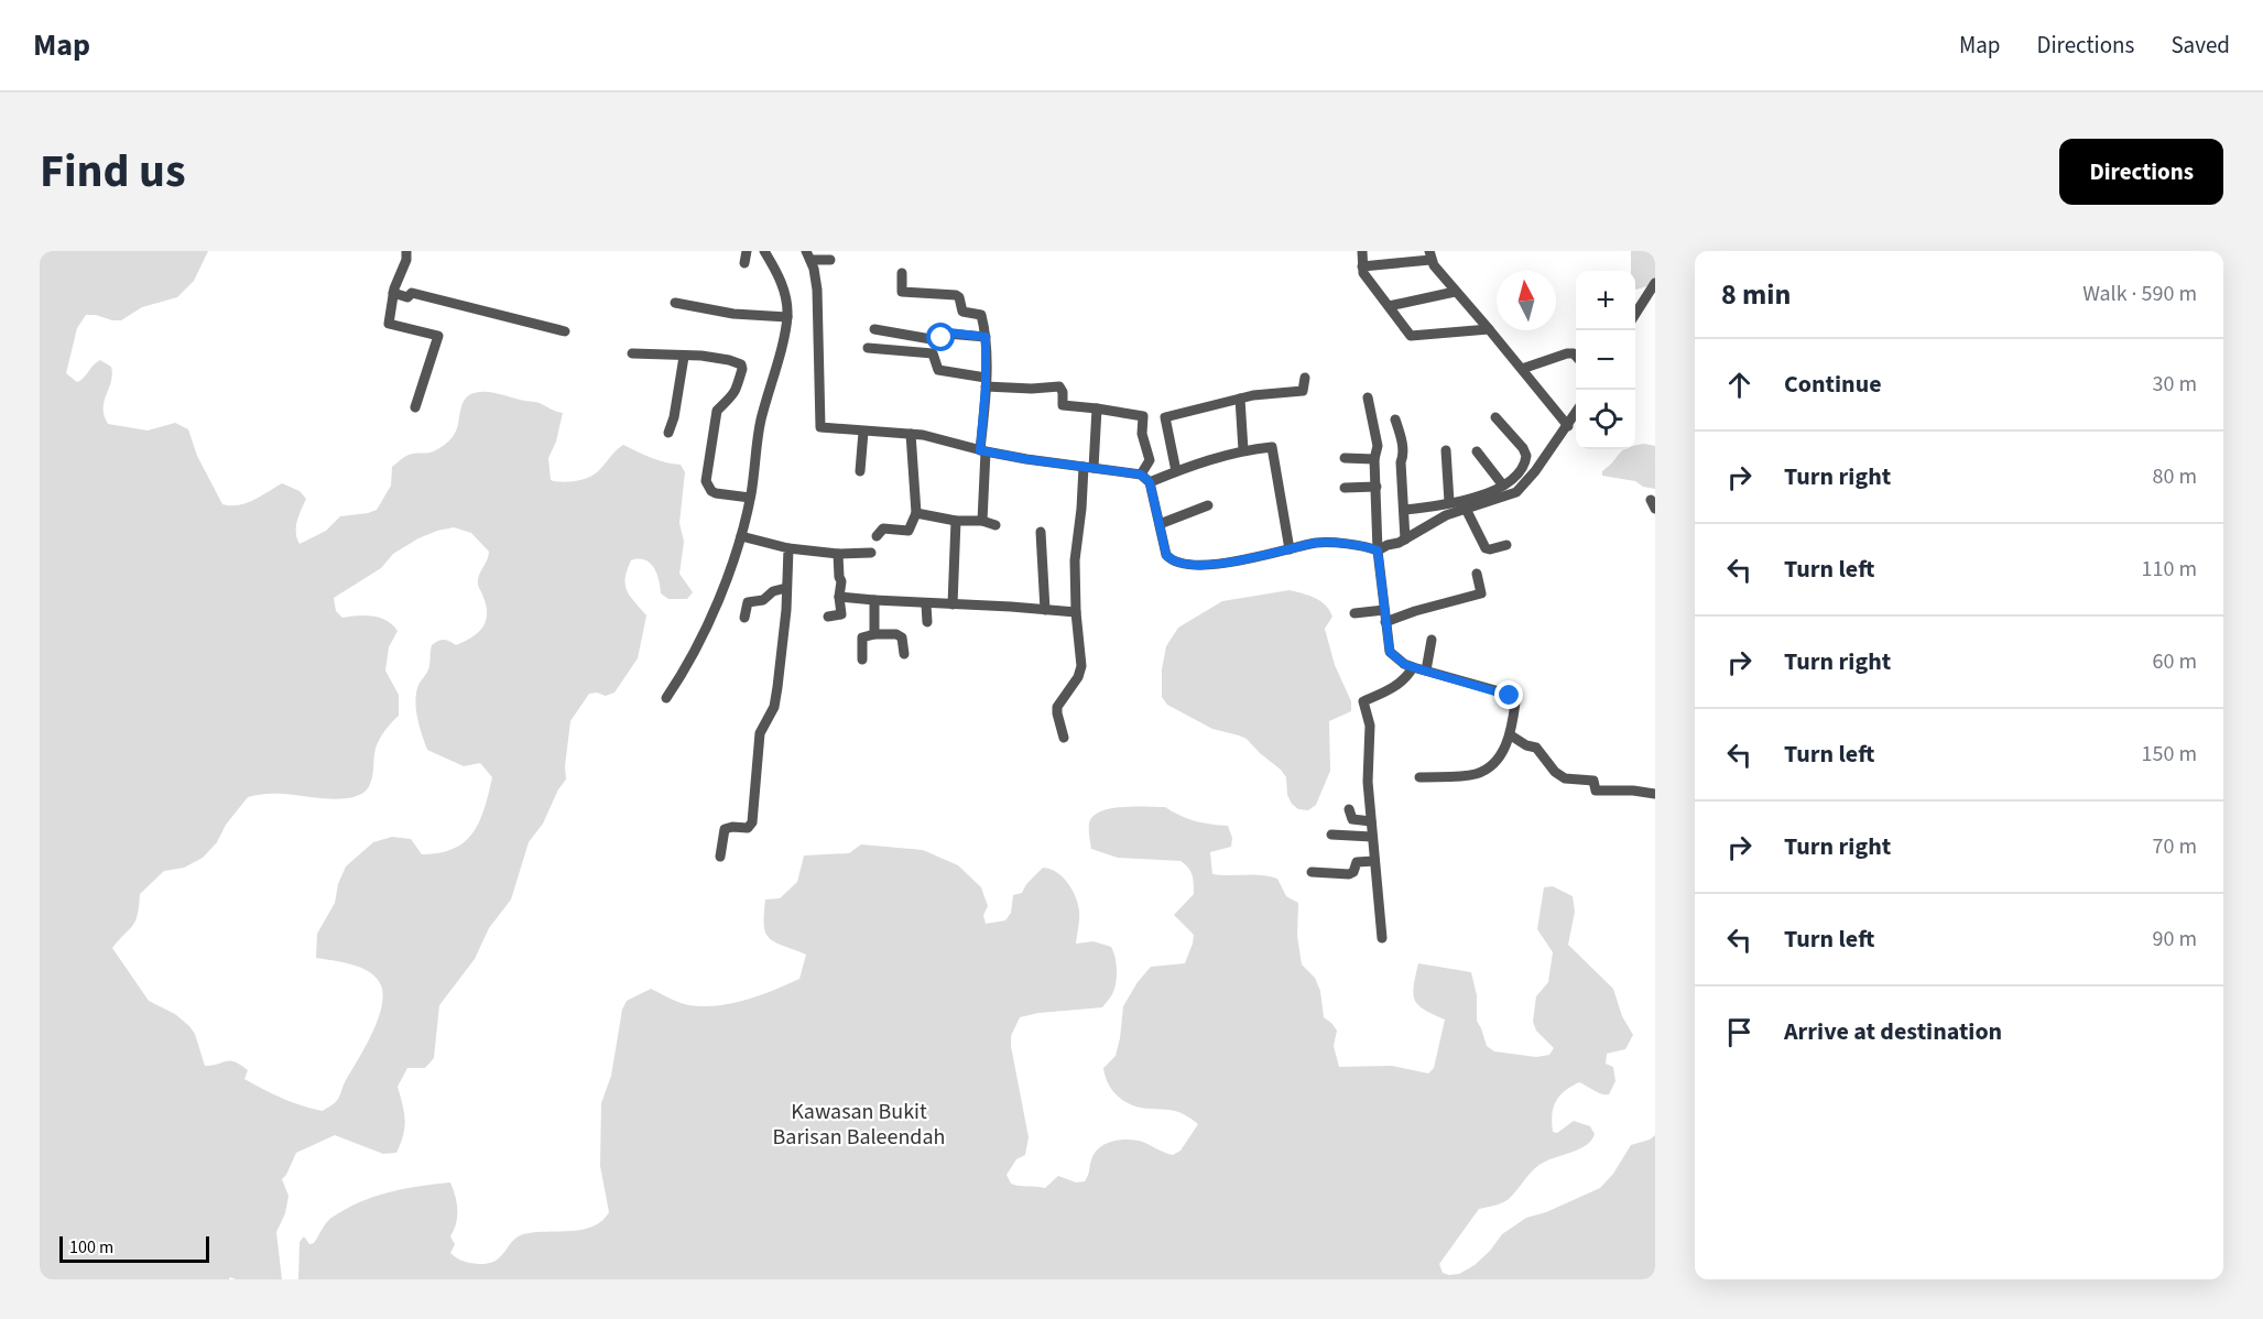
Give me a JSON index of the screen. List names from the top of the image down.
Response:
{
  "parks": ["Kawasan Bukit Barisan Baleendah"],
  "scale_bar": "100 m",
  "north": "top",
  "page": {
    "header": "Map",
    "nav": ["Map", "Directions", "Saved"],
    "title": "Find us",
    "buttons": "Directions",
    "heading": ["8 min", "Walk · 590 m"],
    "map_buttons": ["+", "−"],
    "list": [
      ["Continue", "30 m"],
      ["Turn right", "80 m"],
      ["Turn left", "110 m"],
      ["Turn right", "60 m"],
      ["Turn left", "150 m"],
      ["Turn right", "70 m"],
      ["Turn left", "90 m"],
      "Arrive at destination"
    ],
    "scale": "100 m"
  }
}
